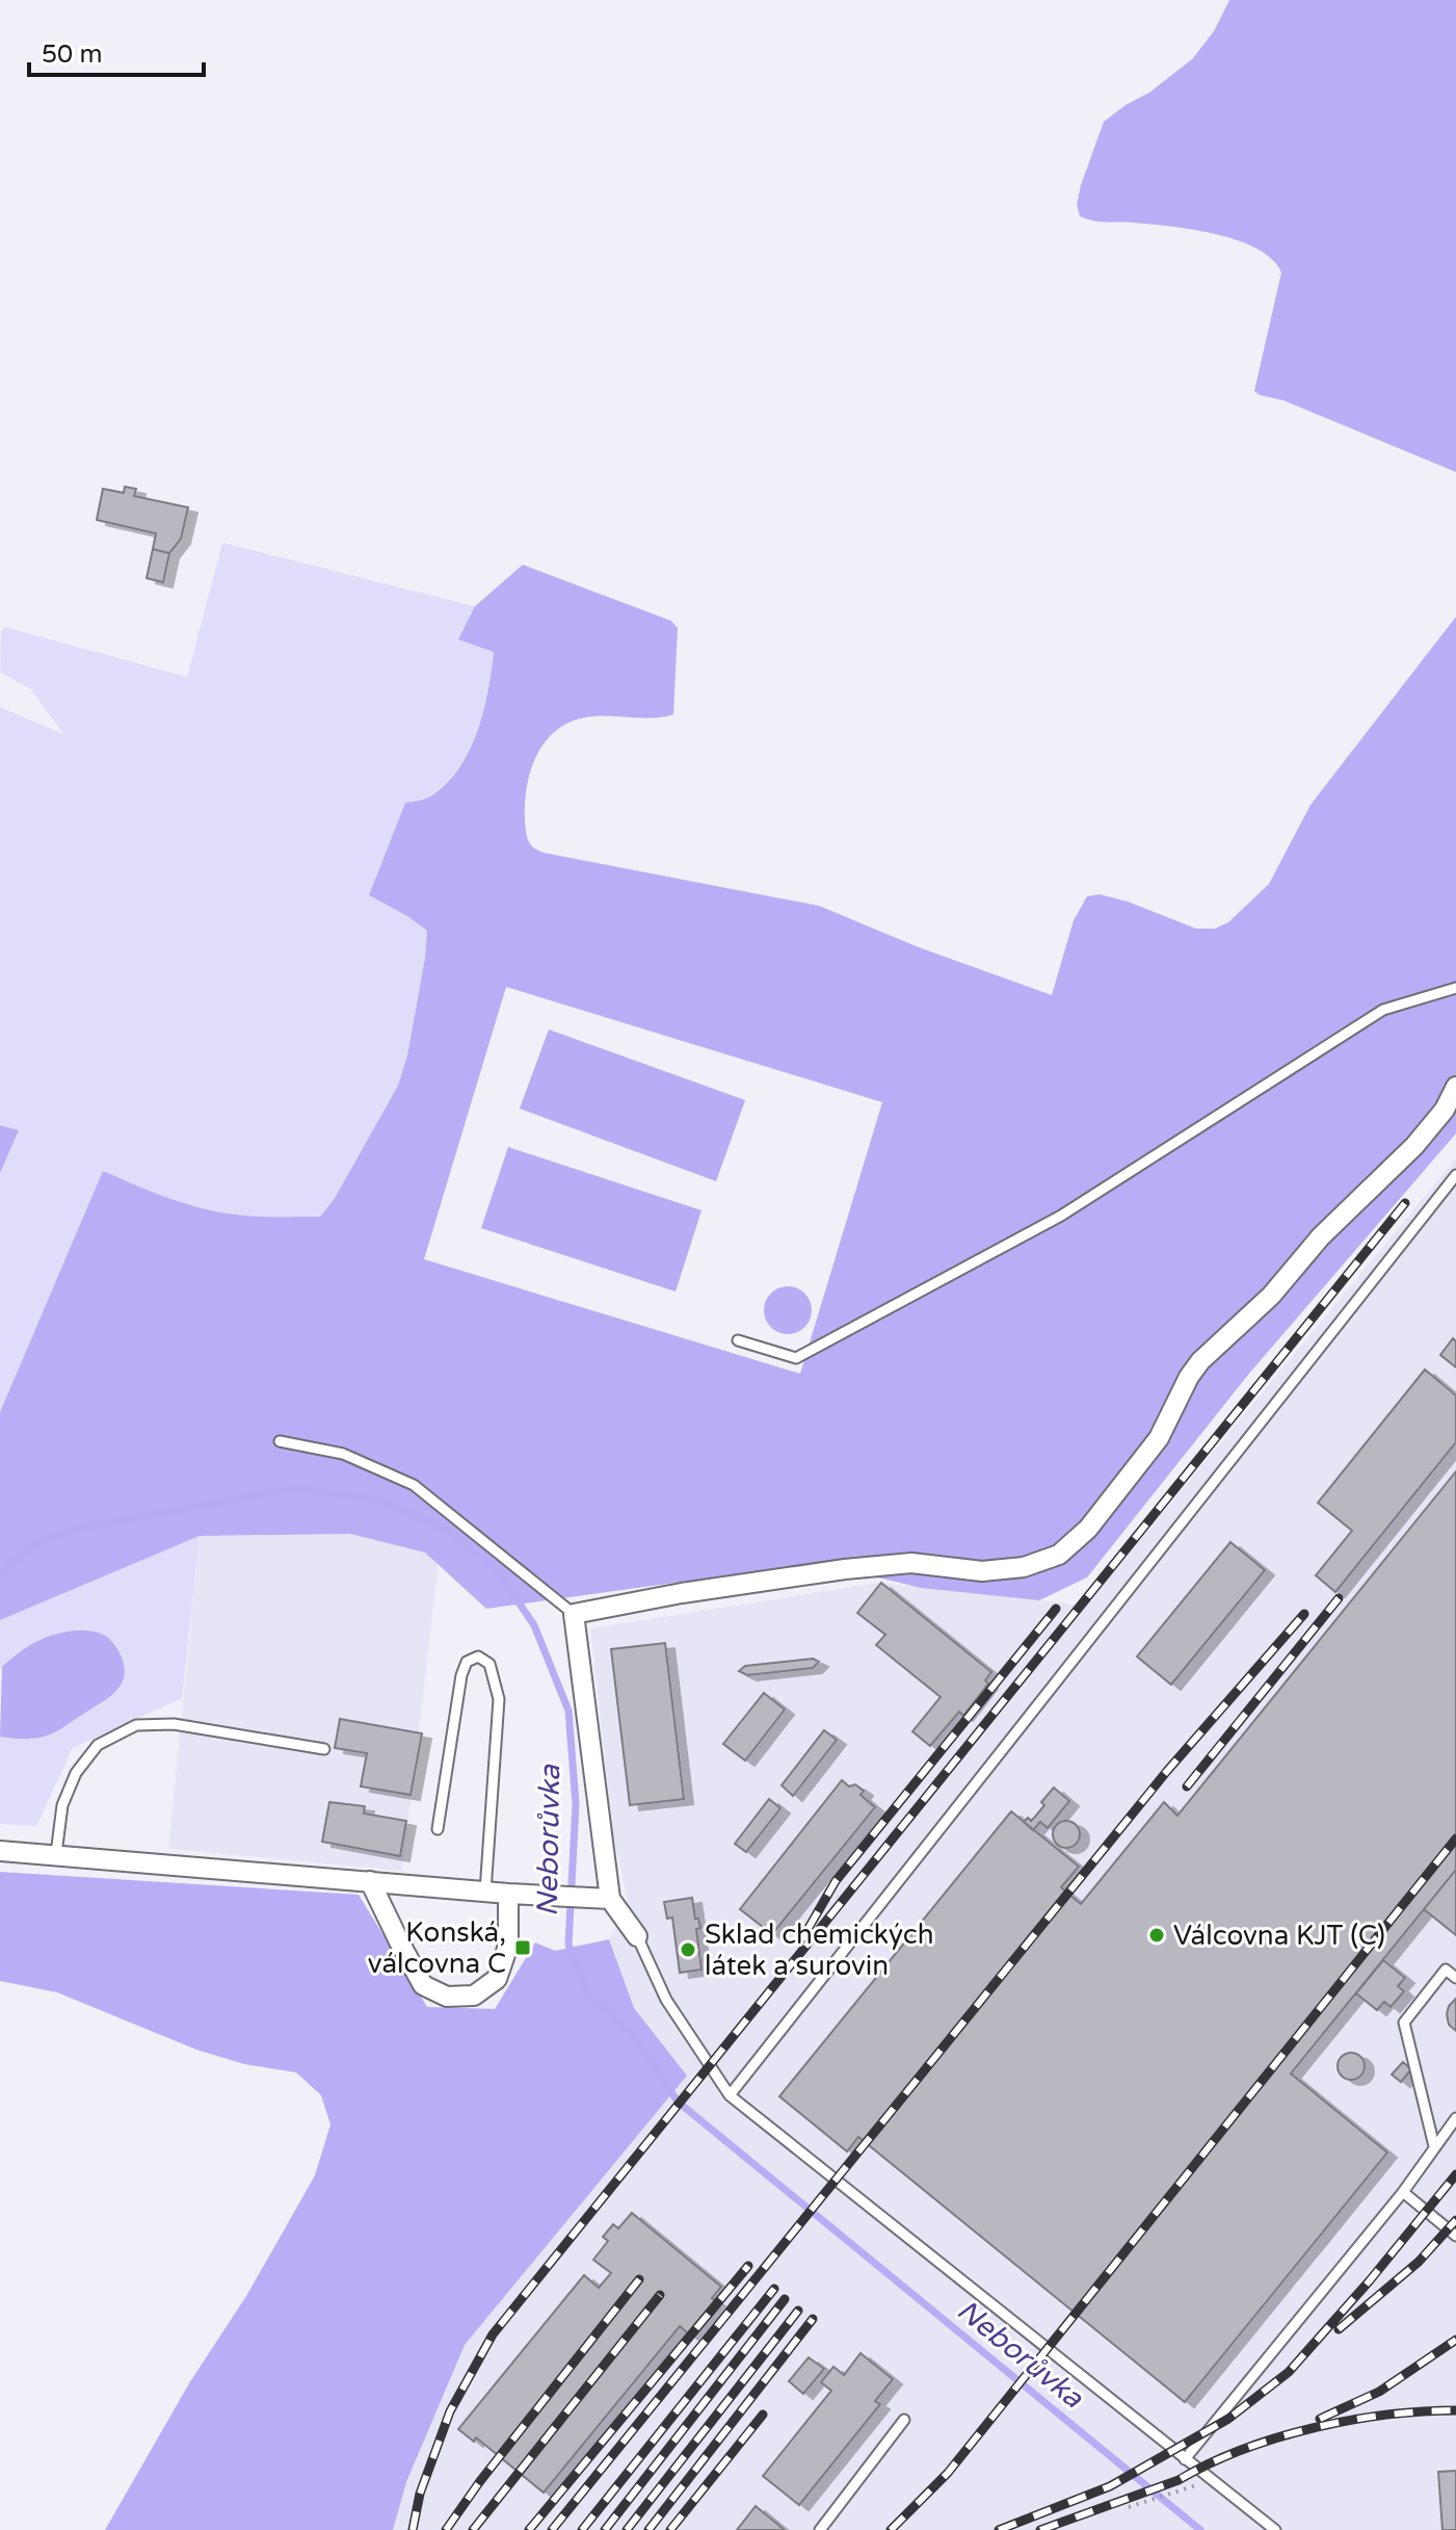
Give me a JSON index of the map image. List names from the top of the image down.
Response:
{
  "water": ["Neborůvka"],
  "places": {
    "other": ["Válcovna KJT (C)", "Sklad chemických látek a surovin"],
    "transit": ["Konská, válcovna C"]
  },
  "scale_bar": "50 m"
}
